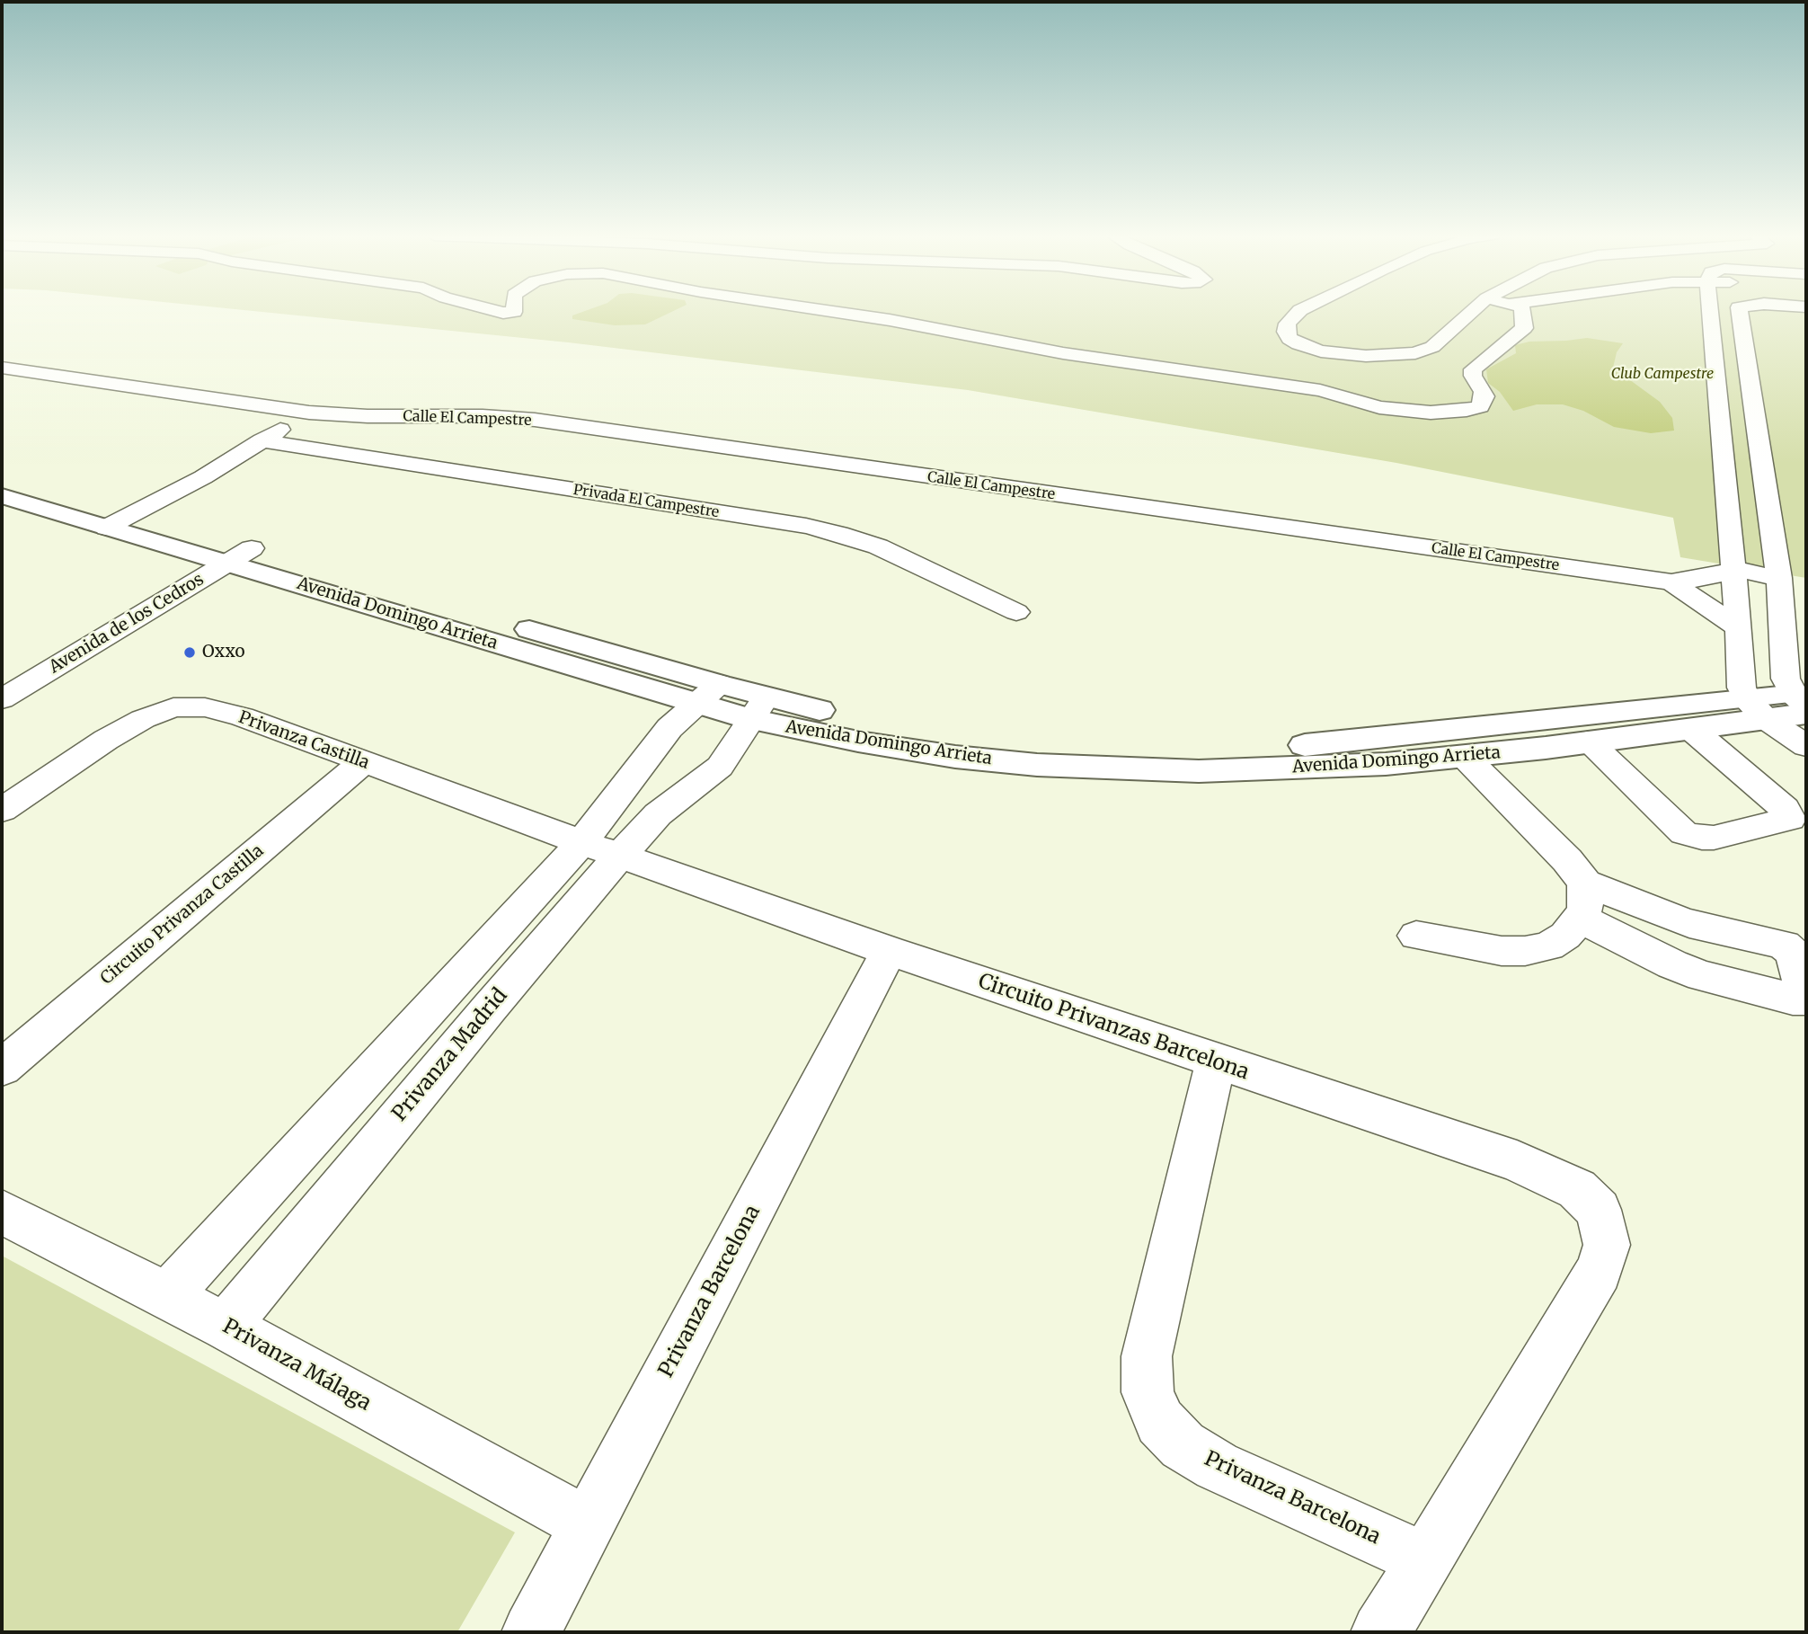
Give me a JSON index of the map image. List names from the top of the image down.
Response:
{
  "streets": {
    "main road": ["Avenida Domingo Arrieta"],
    "street": [
      "Calle El Campestre",
      "Privada El Campestre",
      "Avenida de los Cedros",
      "Privanza Castilla",
      "Circuito Privanza Castilla",
      "Circuito Privanzas Barcelona",
      "Privanza Madrid",
      "Privanza Barcelona",
      "Privanza Málaga"
    ]
  },
  "crossings": [
    ["Avenida Domingo Arrieta", "Avenida de los Cedros"],
    ["Avenida Domingo Arrieta", "Privanza Madrid"],
    ["Privanza Castilla", "Circuito Privanza Castilla"],
    ["Privanza Castilla", "Circuito Privanzas Barcelona"],
    ["Privanza Castilla", "Privanza Madrid"],
    ["Circuito Privanzas Barcelona", "Privanza Madrid"],
    ["Circuito Privanzas Barcelona", "Privanza Barcelona"],
    ["Privanza Madrid", "Privanza Málaga"],
    ["Privanza Barcelona", "Privanza Málaga"]
  ],
  "parks": ["Club Campestre"],
  "places": ["Oxxo"]
}
